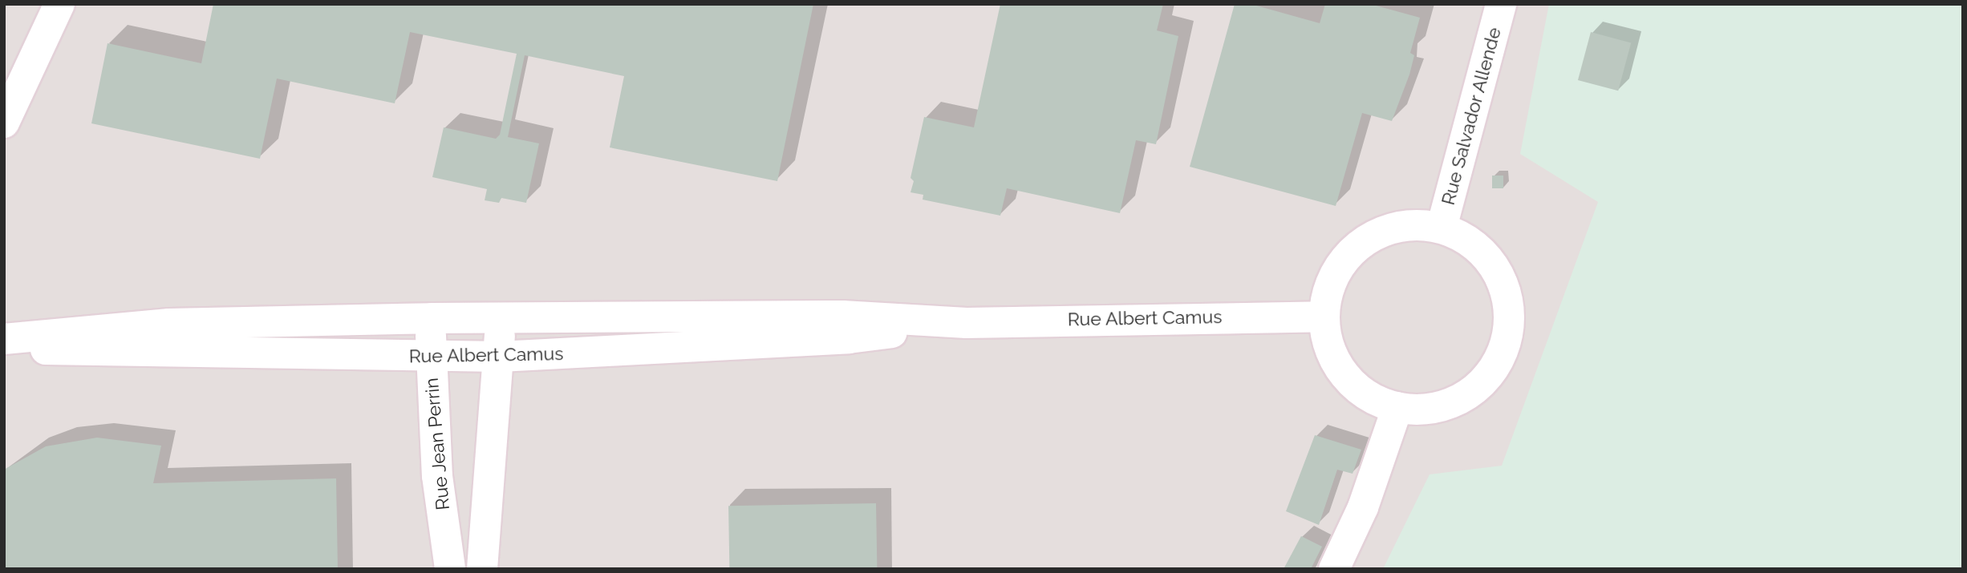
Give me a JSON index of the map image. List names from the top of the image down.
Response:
{
  "streets": {
    "street": ["Rue Salvador Allende", "Rue Albert Camus", "Rue Jean Perrin"]
  },
  "crossings": [
    ["Rue Salvador Allende", "Rue Albert Camus"],
    ["Rue Albert Camus", "Rue Jean Perrin"]
  ]
}
